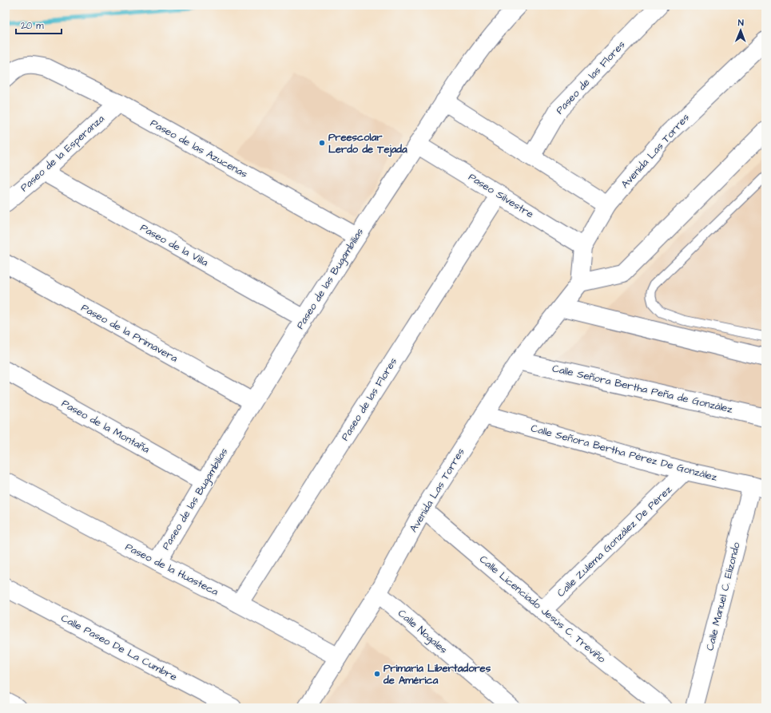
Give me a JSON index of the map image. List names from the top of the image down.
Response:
{
  "streets": {
    "street": [
      "Paseo de las Flores",
      "Paseo de las Azucenas",
      "Avenida Las Torres",
      "Paseo de la Esperanza",
      "Paseo Silvestre",
      "Paseo de la Villa",
      "Paseo de las Bugambilias",
      "Paseo de la Primavera",
      "Calle Señora Bertha Peña de González",
      "Paseo de la Montaña",
      "Calle Señora Bertha Pérez De González",
      "Calle Zulema González De Pérez",
      "Paseo de la Huasteca",
      "Calle Manuel C. Elizondo",
      "Calle Licenciado Jesús C. Treviño",
      "Calle Nogales",
      "Calle Paseo De La Cumbre"
    ]
  },
  "crossings": [
    ["Paseo de las Flores", "Paseo Silvestre"],
    ["Paseo de las Flores", "Paseo de la Huasteca"],
    ["Paseo de las Azucenas", "Paseo de la Esperanza"],
    ["Paseo de las Azucenas", "Paseo de las Bugambilias"],
    ["Avenida Las Torres", "Paseo Silvestre"],
    ["Avenida Las Torres", "Calle Señora Bertha Peña de González"],
    ["Avenida Las Torres", "Calle Señora Bertha Pérez De González"],
    ["Avenida Las Torres", "Paseo de la Huasteca"],
    ["Avenida Las Torres", "Calle Licenciado Jesús C. Treviño"],
    ["Avenida Las Torres", "Calle Nogales"],
    ["Paseo de la Esperanza", "Paseo de la Villa"],
    ["Paseo Silvestre", "Paseo de las Bugambilias"],
    ["Paseo de la Villa", "Paseo de las Bugambilias"],
    ["Paseo de las Bugambilias", "Paseo de la Primavera"],
    ["Paseo de las Bugambilias", "Paseo de la Montaña"],
    ["Paseo de las Bugambilias", "Paseo de la Huasteca"],
    ["Calle Señora Bertha Pérez De González", "Calle Zulema González De Pérez"],
    ["Calle Señora Bertha Pérez De González", "Calle Manuel C. Elizondo"],
    ["Calle Zulema González De Pérez", "Calle Licenciado Jesús C. Treviño"]
  ],
  "places": ["Preescolar Lerdo de Tejada", "Primaria Libertadores de América"],
  "scale_bar": "20 m",
  "north": "top"
}
